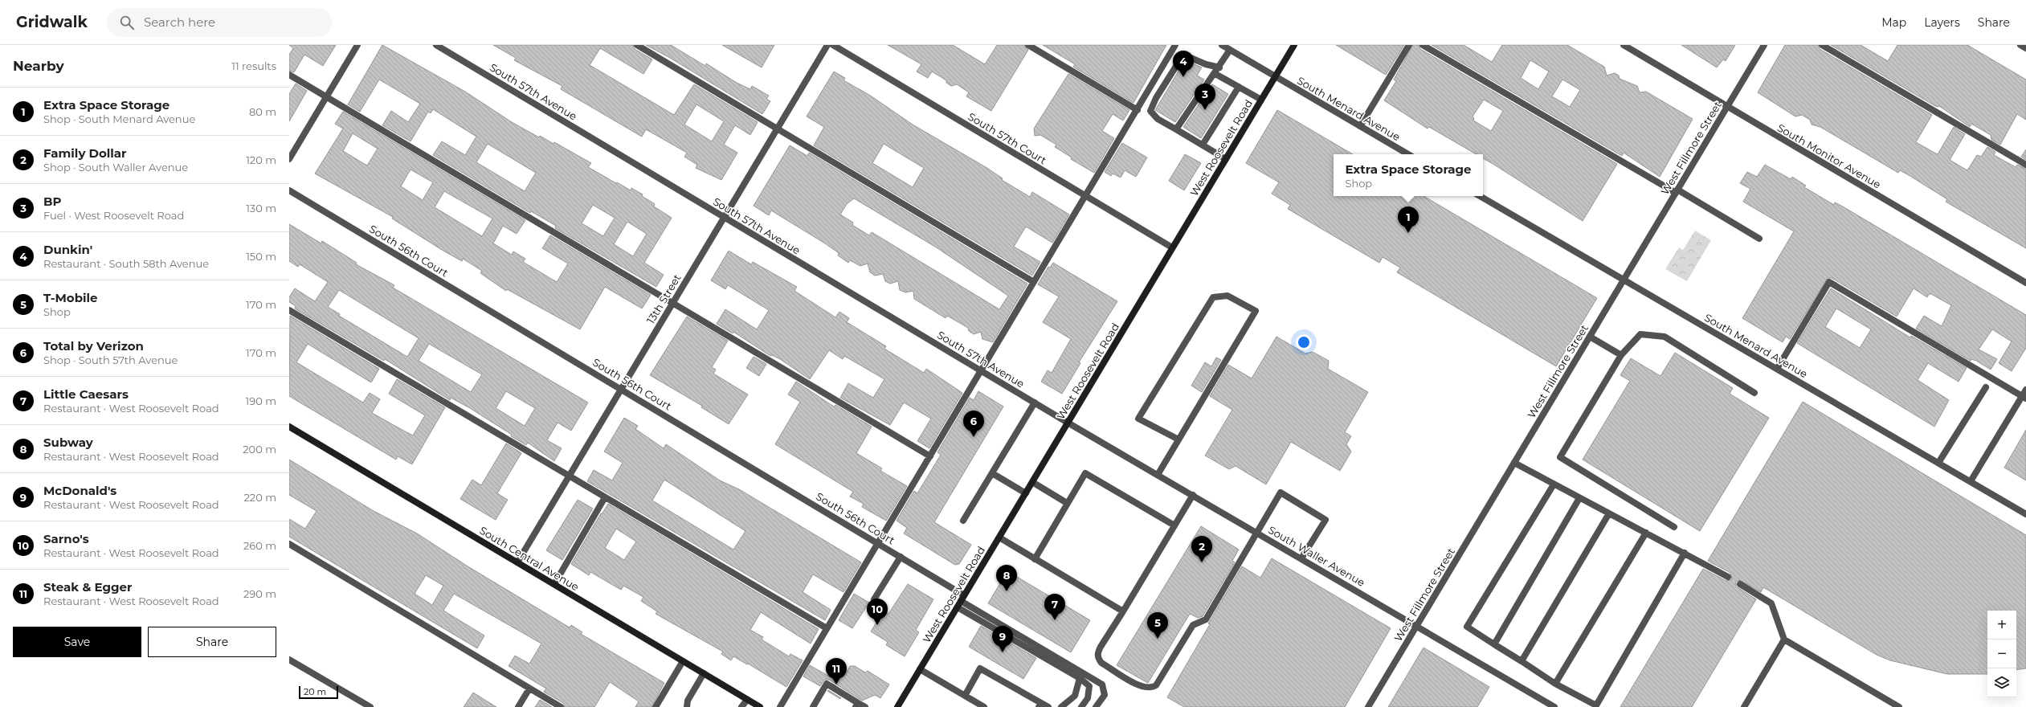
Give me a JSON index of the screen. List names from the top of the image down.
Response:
{
  "streets": {
    "main road": ["West Roosevelt Road", "South Central Avenue"],
    "street": [
      "South 57th Avenue",
      "South Menard Avenue",
      "South 57th Court",
      "West Fillmore Street",
      "South Monitor Avenue",
      "South 56th Court",
      "13th Street",
      "South Waller Avenue"
    ]
  },
  "crossings": [
    ["South 57th Avenue", "West Roosevelt Road"],
    ["South 57th Avenue", "13th Street"],
    ["South 57th Avenue", "South Waller Avenue"],
    ["South Menard Avenue", "West Roosevelt Road"],
    ["South Menard Avenue", "West Fillmore Street"],
    ["South 57th Court", "West Roosevelt Road"],
    ["West Roosevelt Road", "South 56th Court"],
    ["West Roosevelt Road", "South Waller Avenue"],
    ["West Fillmore Street", "South Monitor Avenue"],
    ["West Fillmore Street", "South Waller Avenue"],
    ["South 56th Court", "13th Street"],
    ["13th Street", "South Central Avenue"]
  ],
  "scale_bar": "20 m",
  "page": {
    "header": "Gridwalk",
    "search": "Search here",
    "nav": ["Map", "Layers", "Share"],
    "heading": ["Nearby", "11 results"],
    "pins": [
      "4",
      "3",
      "1",
      "6",
      "2",
      "8",
      "7",
      "10",
      "5",
      "9",
      "11"
    ],
    "list": [
      {
        "mark": "1",
        "name": "Extra Space Storage",
        "note": "Shop · South Menard Avenue",
        "value": "80 m"
      },
      {
        "mark": "2",
        "name": "Family Dollar",
        "note": "Shop · South Waller Avenue",
        "value": "120 m"
      },
      {
        "mark": "3",
        "name": "BP",
        "note": "Fuel · West Roosevelt Road",
        "value": "130 m"
      },
      {
        "mark": "4",
        "name": "Dunkin'",
        "note": "Restaurant · South 58th Avenue",
        "value": "150 m"
      },
      {
        "mark": "5",
        "name": "T-Mobile",
        "note": "Shop",
        "value": "170 m"
      },
      {
        "mark": "6",
        "name": "Total by Verizon",
        "note": "Shop · South 57th Avenue",
        "value": "170 m"
      },
      {
        "mark": "7",
        "name": "Little Caesars",
        "note": "Restaurant · West Roosevelt Road",
        "value": "190 m"
      },
      {
        "mark": "8",
        "name": "Subway",
        "note": "Restaurant · West Roosevelt Road",
        "value": "200 m"
      },
      {
        "mark": "9",
        "name": "McDonald's",
        "note": "Restaurant · West Roosevelt Road",
        "value": "220 m"
      },
      {
        "mark": "10",
        "name": "Sarno's",
        "note": "Restaurant · West Roosevelt Road",
        "value": "260 m"
      },
      {
        "mark": "11",
        "name": "Steak & Egger",
        "note": "Restaurant · West Roosevelt Road",
        "value": "290 m"
      }
    ],
    "popup": ["Extra Space Storage", "Shop"],
    "map_buttons": ["+", "−"],
    "buttons": ["Save", "Share"],
    "scale": "20 m"
  }
}
